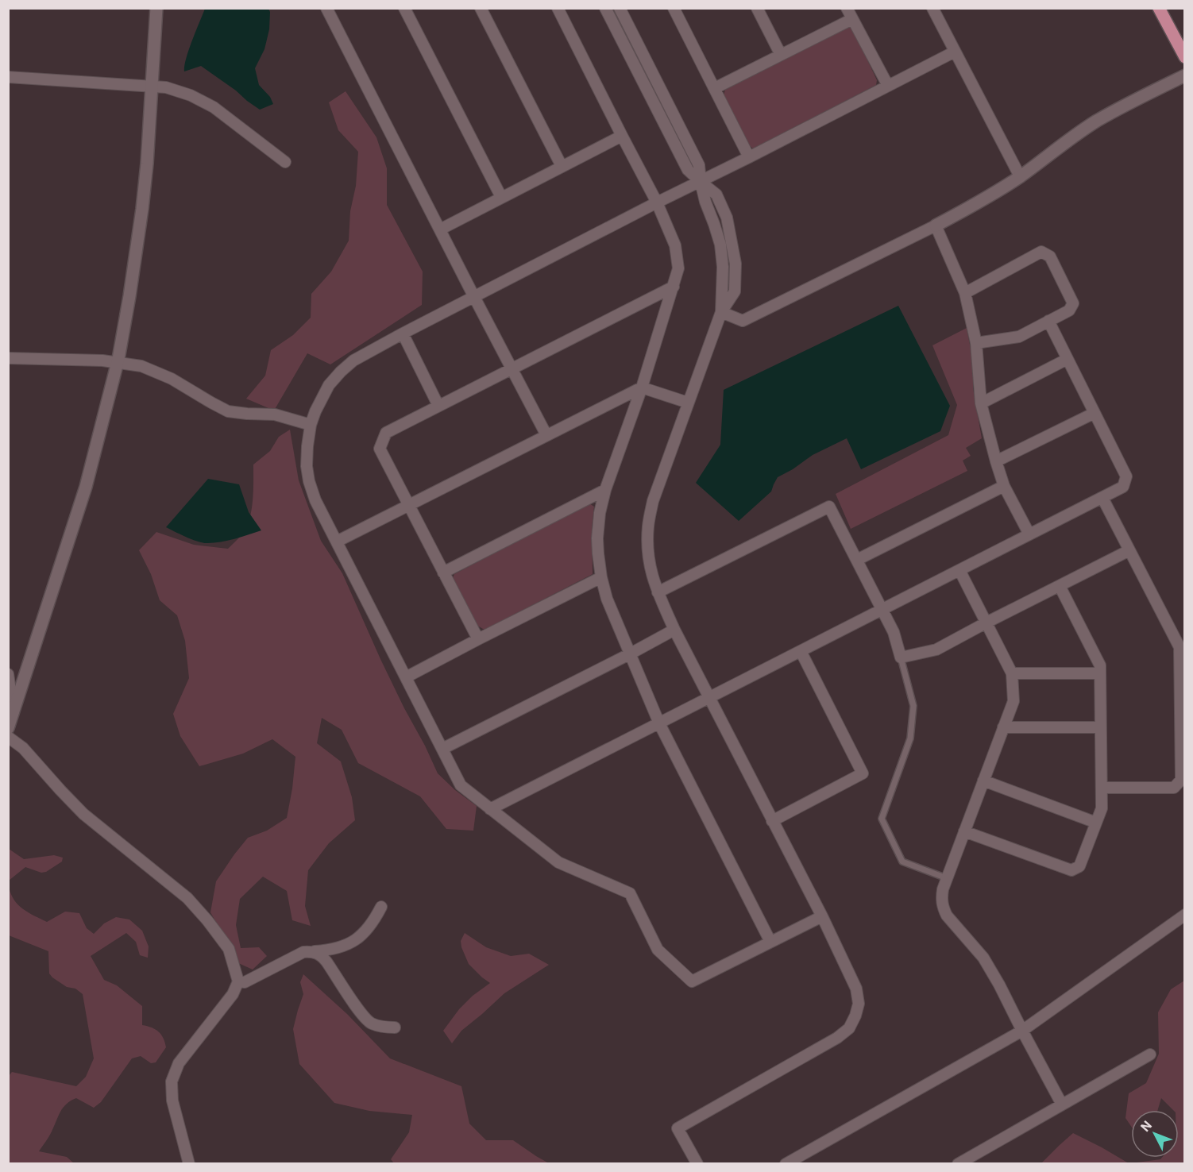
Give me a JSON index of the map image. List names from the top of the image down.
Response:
{
  "north": "top left"
}
